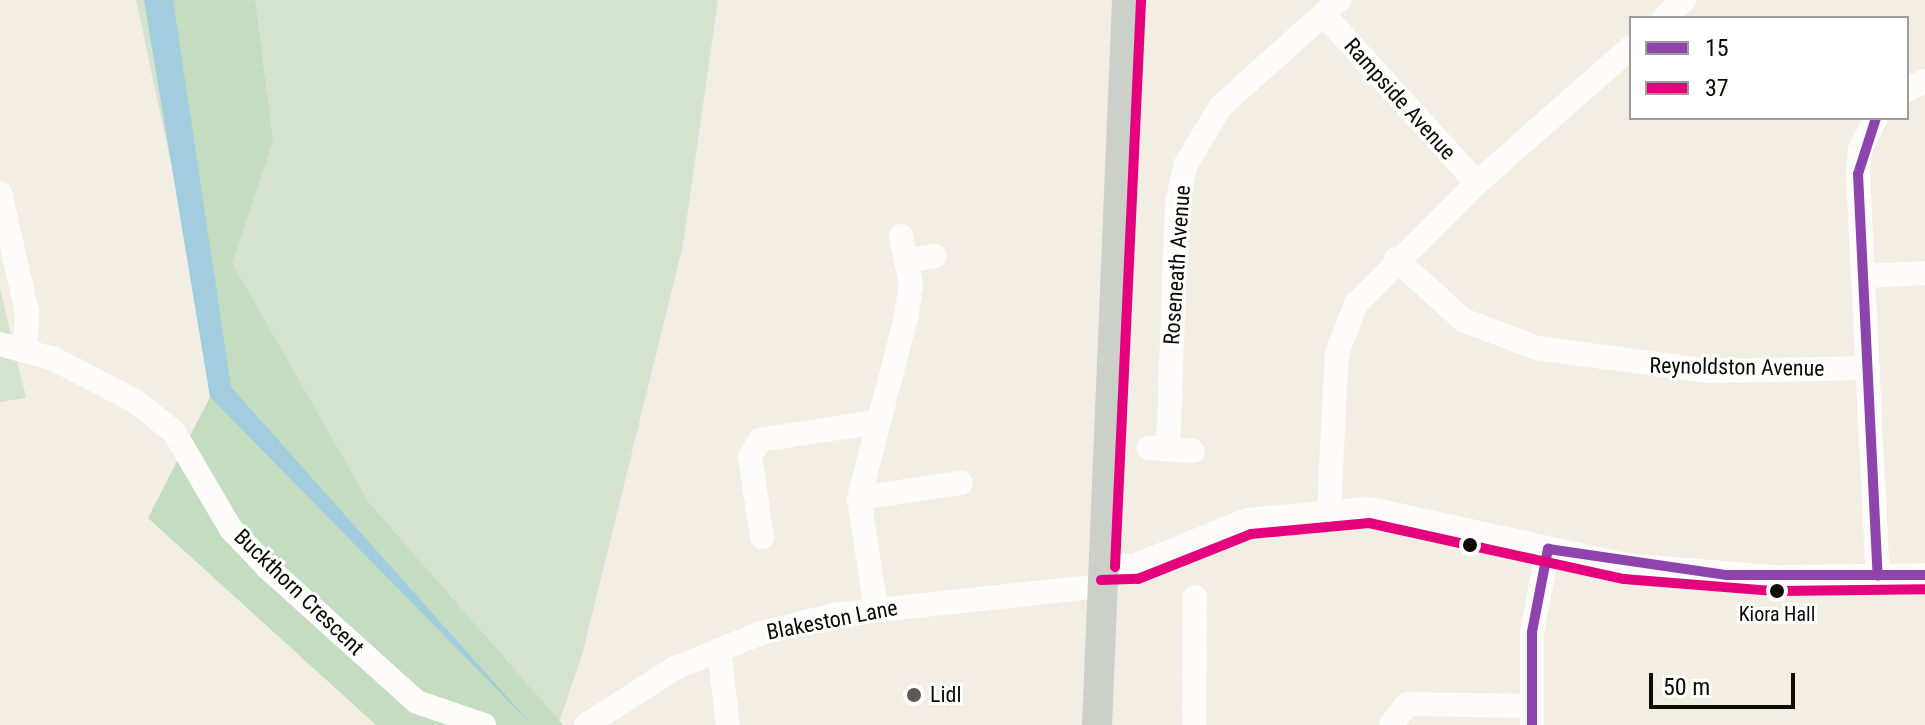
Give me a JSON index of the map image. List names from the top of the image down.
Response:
{
  "streets": {
    "street": [
      "Rampside Avenue",
      "Roseneath Avenue",
      "Reynoldston Avenue",
      "Buckthorn Crescent",
      "Blakeston Lane"
    ]
  },
  "crossings": [
    ["Rampside Avenue", "Roseneath Avenue"]
  ],
  "places": ["Kiora Hall", "Lidl"],
  "lines": ["transit line 37", "transit line 15"],
  "legend": ["15", "37"],
  "scale_bar": "50 m"
}
